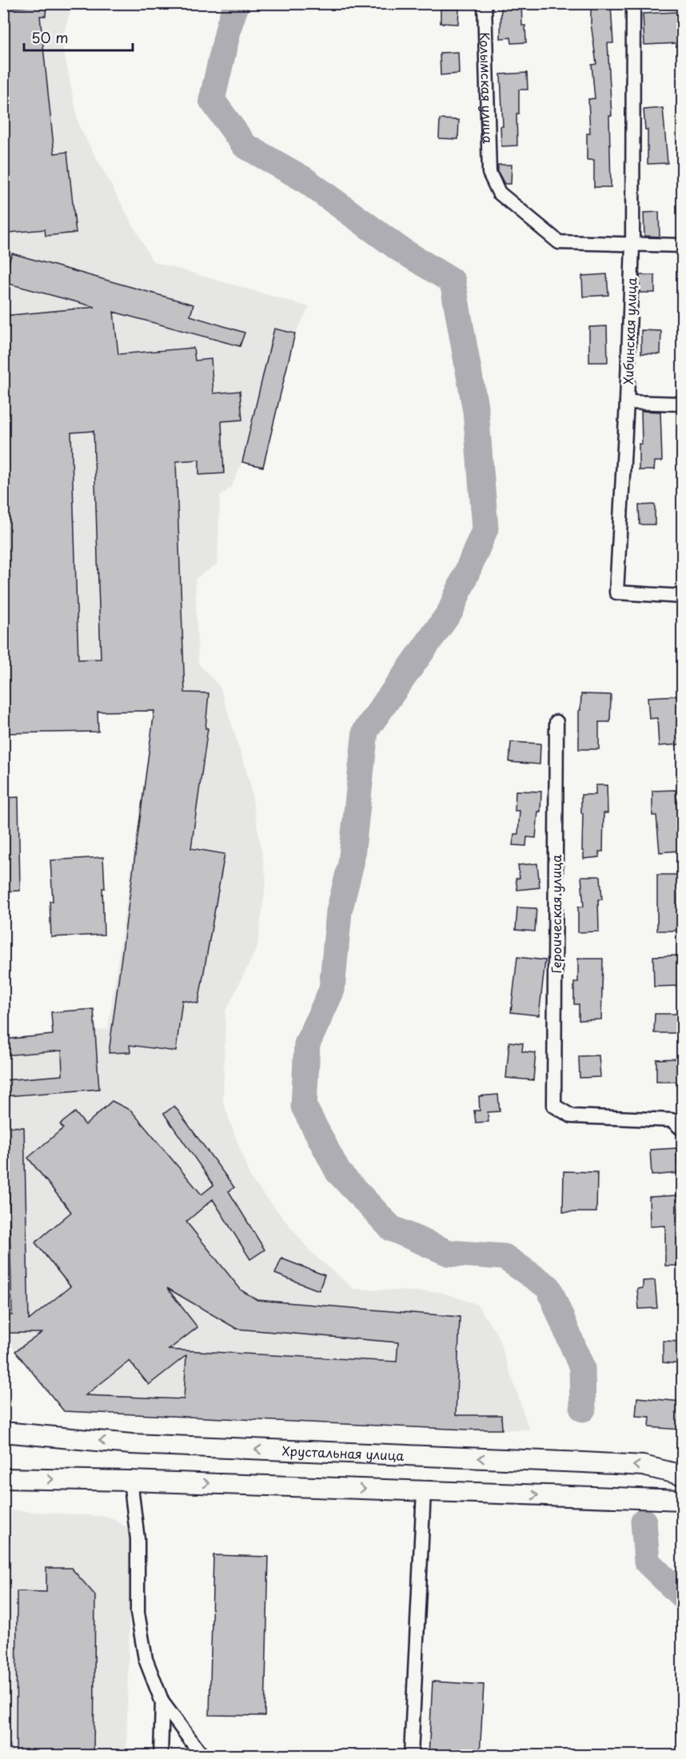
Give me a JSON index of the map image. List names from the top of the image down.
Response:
{
  "streets": {
    "street": [
      "Колымская улица",
      "Хибинская улица",
      "Героическая улица",
      "Хрустальная улица"
    ]
  },
  "crossings": [
    ["Колымская улица", "Хибинская улица"]
  ],
  "scale_bar": "50 m"
}
